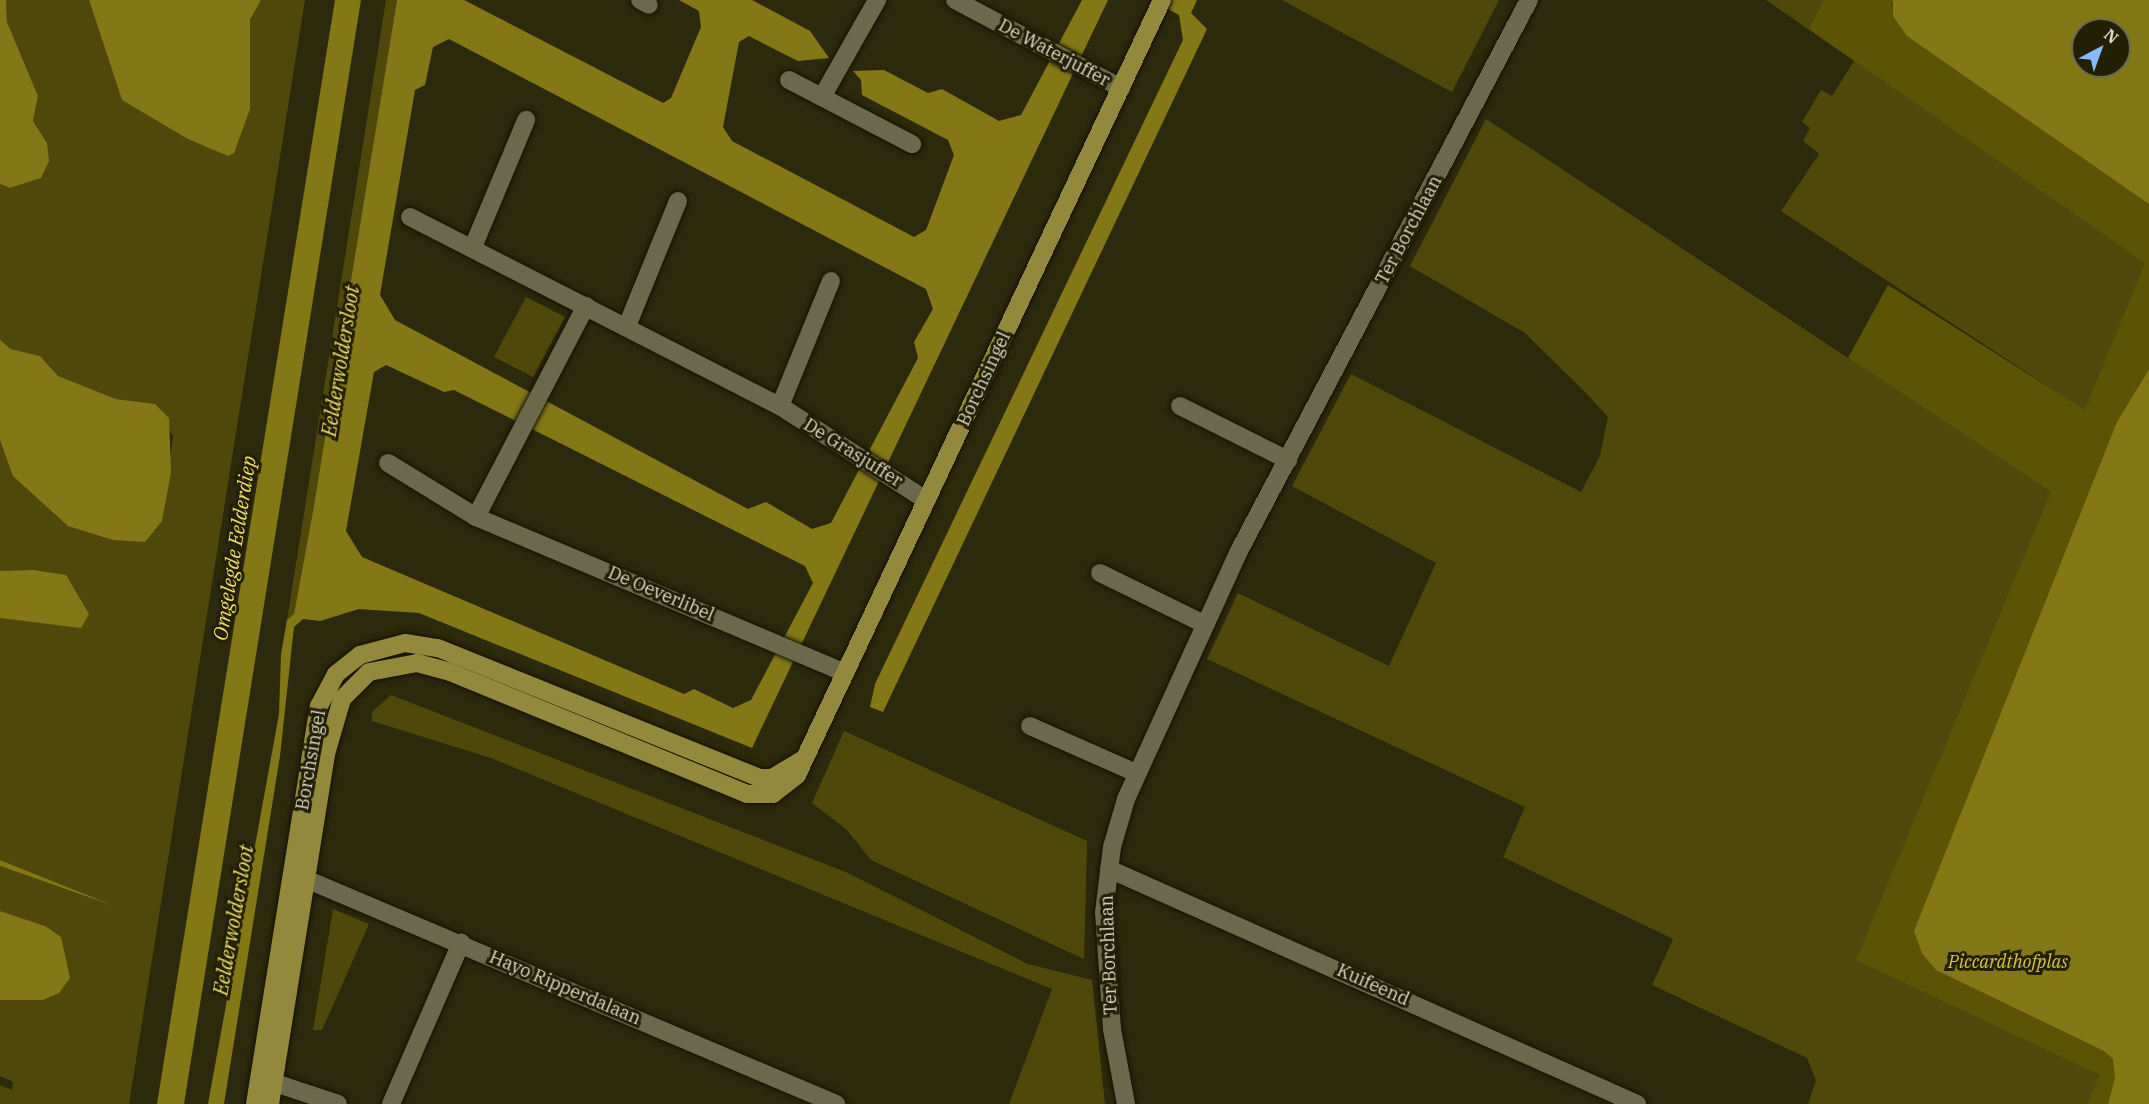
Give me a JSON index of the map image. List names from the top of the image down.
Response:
{
  "streets": {
    "main road": ["Borchsingel"],
    "street": [
      "De Waterjuffer",
      "Ter Borchlaan",
      "De Grasjuffer",
      "De Oeverlibel",
      "Kuifeend",
      "Hayo Ripperdalaan"
    ]
  },
  "crossings": [
    ["De Waterjuffer", "Borchsingel"],
    ["Ter Borchlaan", "Kuifeend"],
    ["Borchsingel", "De Grasjuffer"],
    ["Borchsingel", "De Oeverlibel"],
    ["Borchsingel", "Hayo Ripperdalaan"]
  ],
  "water": ["Eelderwoldersloot", "Omgelegde Eelderdiep"],
  "parks": ["Piccardthofplas"],
  "north": "top right"
}
